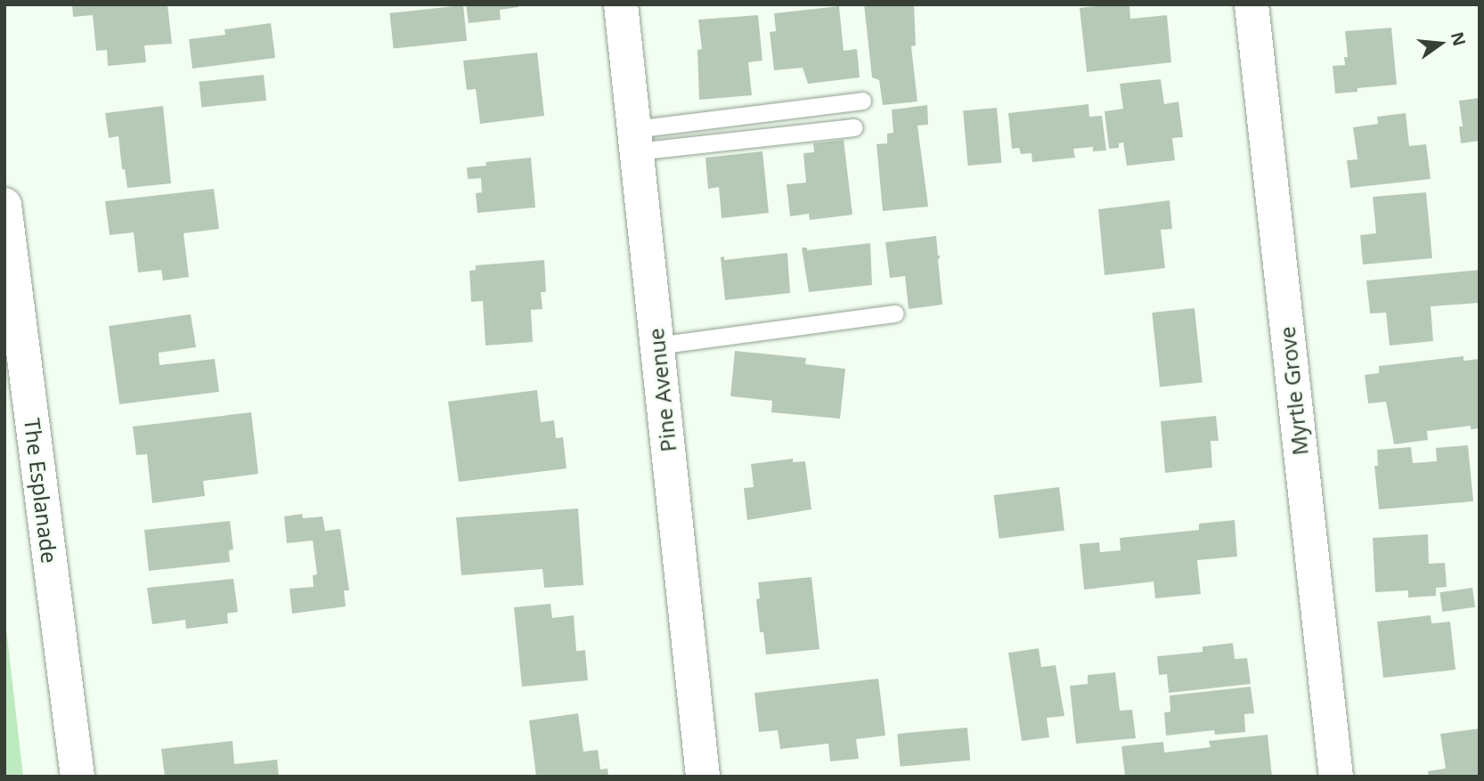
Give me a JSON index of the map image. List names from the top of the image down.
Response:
{
  "streets": {
    "street": ["Pine Avenue", "Myrtle Grove", "The Esplanade"]
  },
  "north": "right"
}
